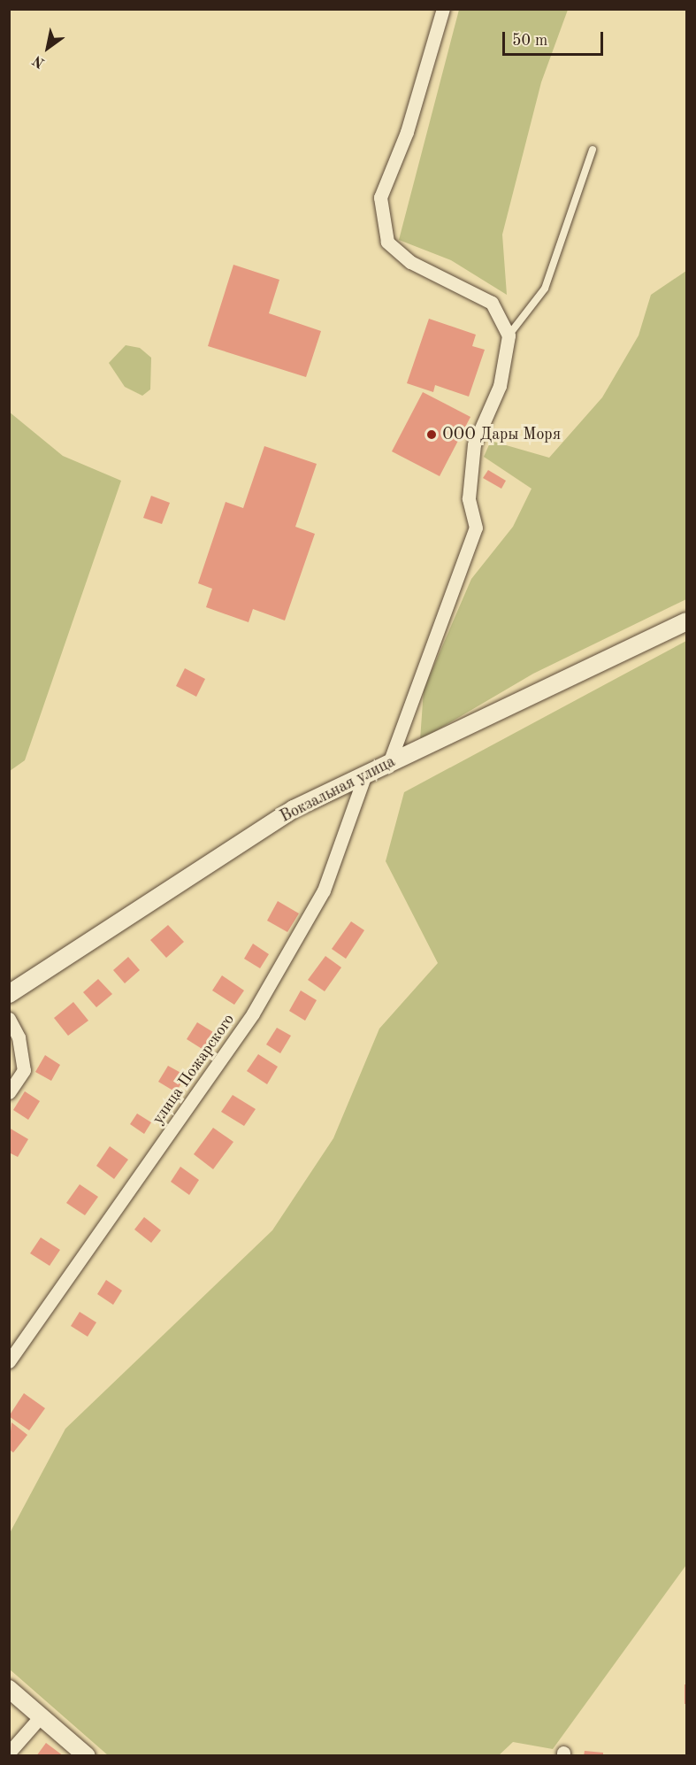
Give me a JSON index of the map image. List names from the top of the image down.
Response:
{
  "streets": {
    "street": ["Вокзальная улица", "улица Пожарского"]
  },
  "crossings": [
    ["Вокзальная улица", "улица Пожарского"]
  ],
  "places": ["ООО Дары Моря"],
  "scale_bar": "50 m",
  "north": "bottom left"
}
